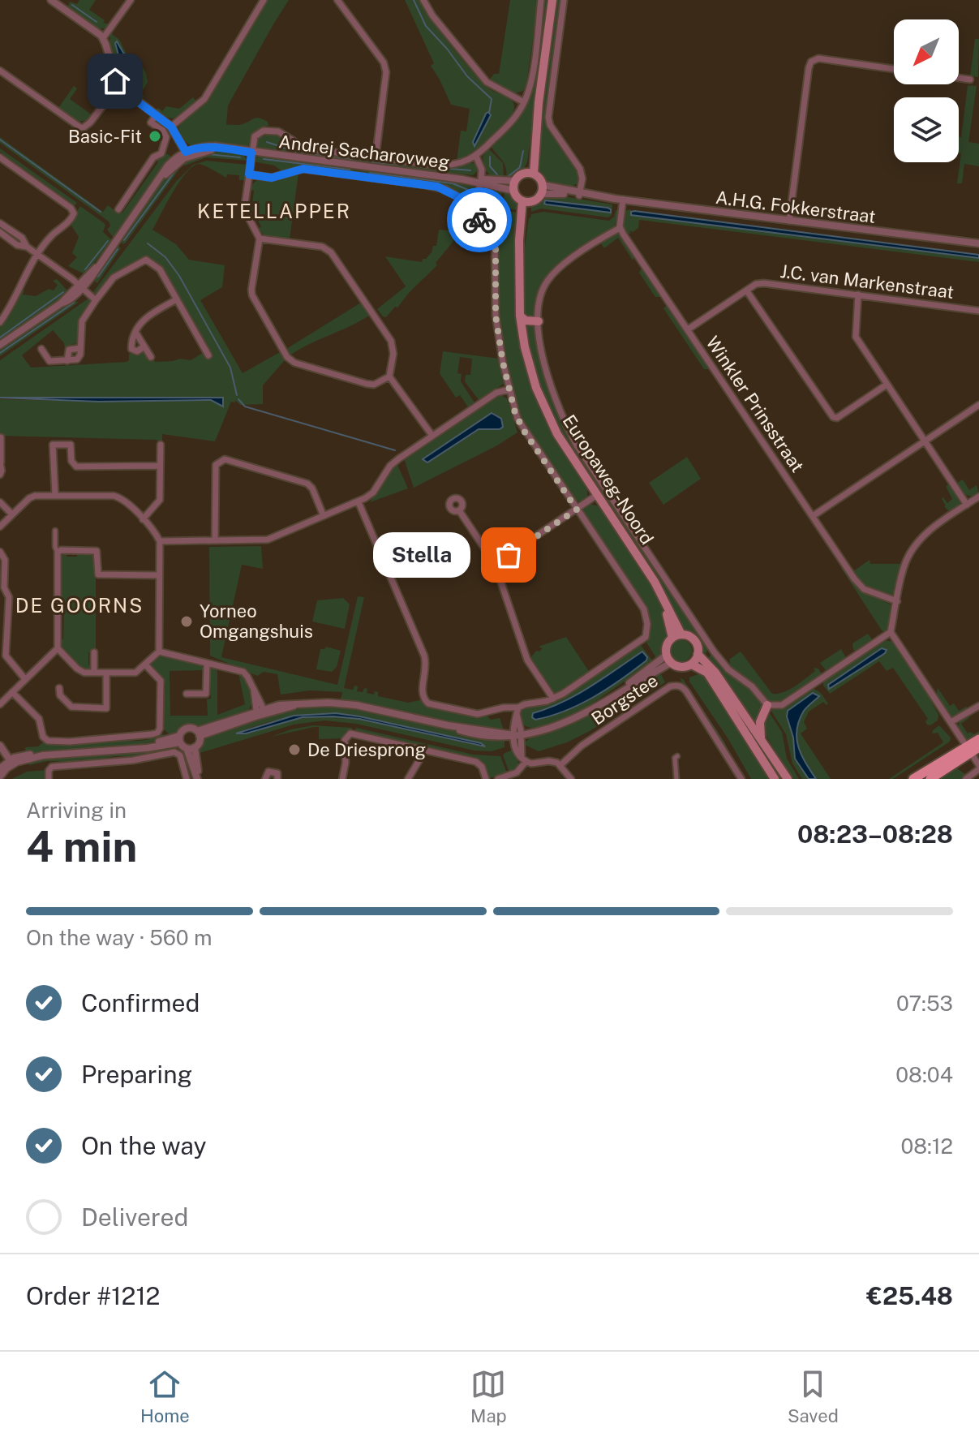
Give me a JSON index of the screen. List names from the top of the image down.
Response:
{
  "streets": {
    "main road": ["Europaweg-Noord"],
    "street": [
      "Andrej Sacharovweg",
      "A.H.G. Fokkerstraat",
      "J.C. van Markenstraat",
      "Winkler Prinsstraat",
      "Borgstee"
    ]
  },
  "crossings": [
    ["Andrej Sacharovweg", "A.H.G. Fokkerstraat"],
    ["Andrej Sacharovweg", "Europaweg-Noord"],
    ["A.H.G. Fokkerstraat", "Europaweg-Noord"],
    ["J.C. van Markenstraat", "Winkler Prinsstraat"]
  ],
  "districts": ["KETELLAPPER", "DE GOORNS"],
  "places": [
    "Basic-Fit",
    "Stella",
    "Yorneo Omgangshuis",
    "De Driesprong"
  ],
  "north": "bottom left",
  "page": {
    "bubble": "Stella",
    "heading": ["4 min", "Arriving in", "08:23–08:28"],
    "panel": ["Order #1212", "€25.48"],
    "bar": "On the way · 560 m",
    "list": [
      ["Confirmed", "07:53"],
      ["Preparing", "08:04"],
      ["On the way", "08:12"],
      "Delivered"
    ],
    "tabs": ["Home", "Map", "Saved"]
  }
}
